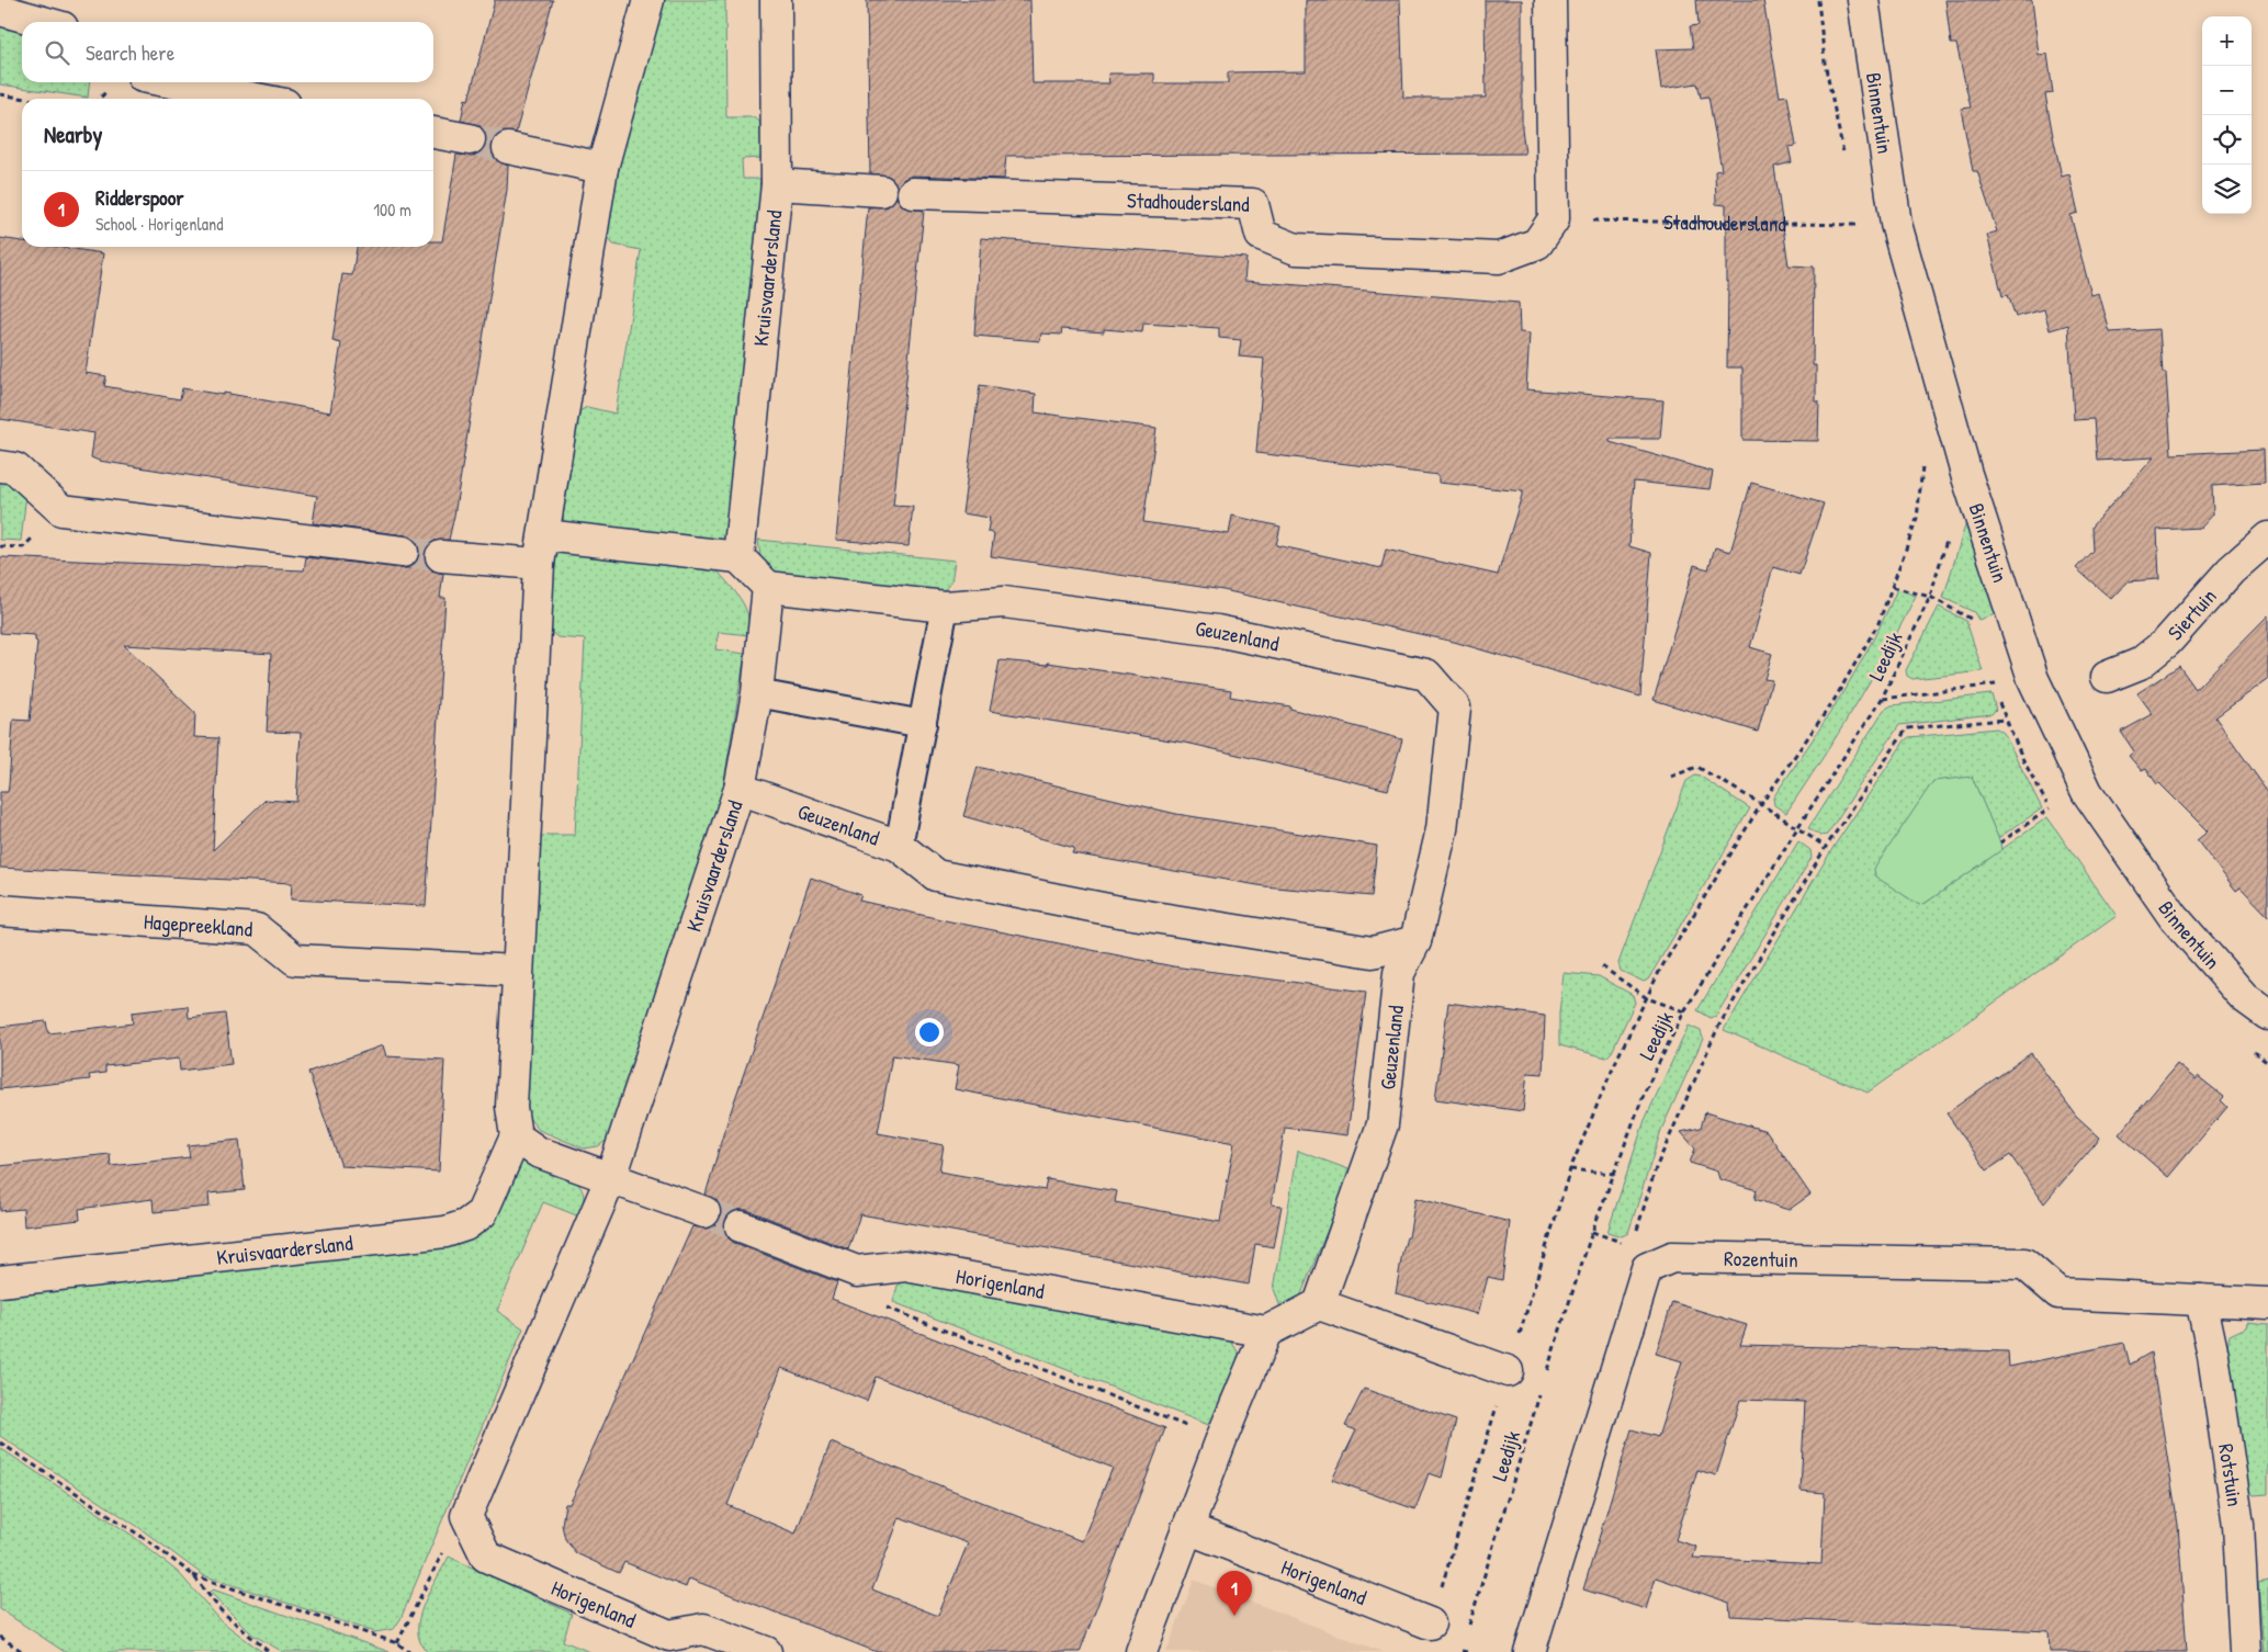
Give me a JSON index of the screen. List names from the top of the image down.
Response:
{
  "streets": {
    "street": [
      "Binnentuin",
      "Stadhoudersland",
      "Kruisvaardersland",
      "Siertuin",
      "Geuzenland",
      "Hagepreekland",
      "Rozentuin",
      "Horigenland",
      "Rotstuin"
    ],
    "path": ["Leedijk"]
  },
  "crossings": [
    ["Binnentuin", "Stadhoudersland"],
    ["Kruisvaardersland", "Geuzenland"],
    ["Kruisvaardersland", "Horigenland"],
    ["Rozentuin", "Rotstuin"]
  ],
  "page": {
    "map_buttons": ["+", "−"],
    "search": "Search here",
    "heading": "Nearby",
    "list": [
      {
        "mark": "1",
        "name": "Ridderspoor",
        "note": "School · Horigenland",
        "value": "100 m"
      }
    ],
    "pins": "1"
  }
}
